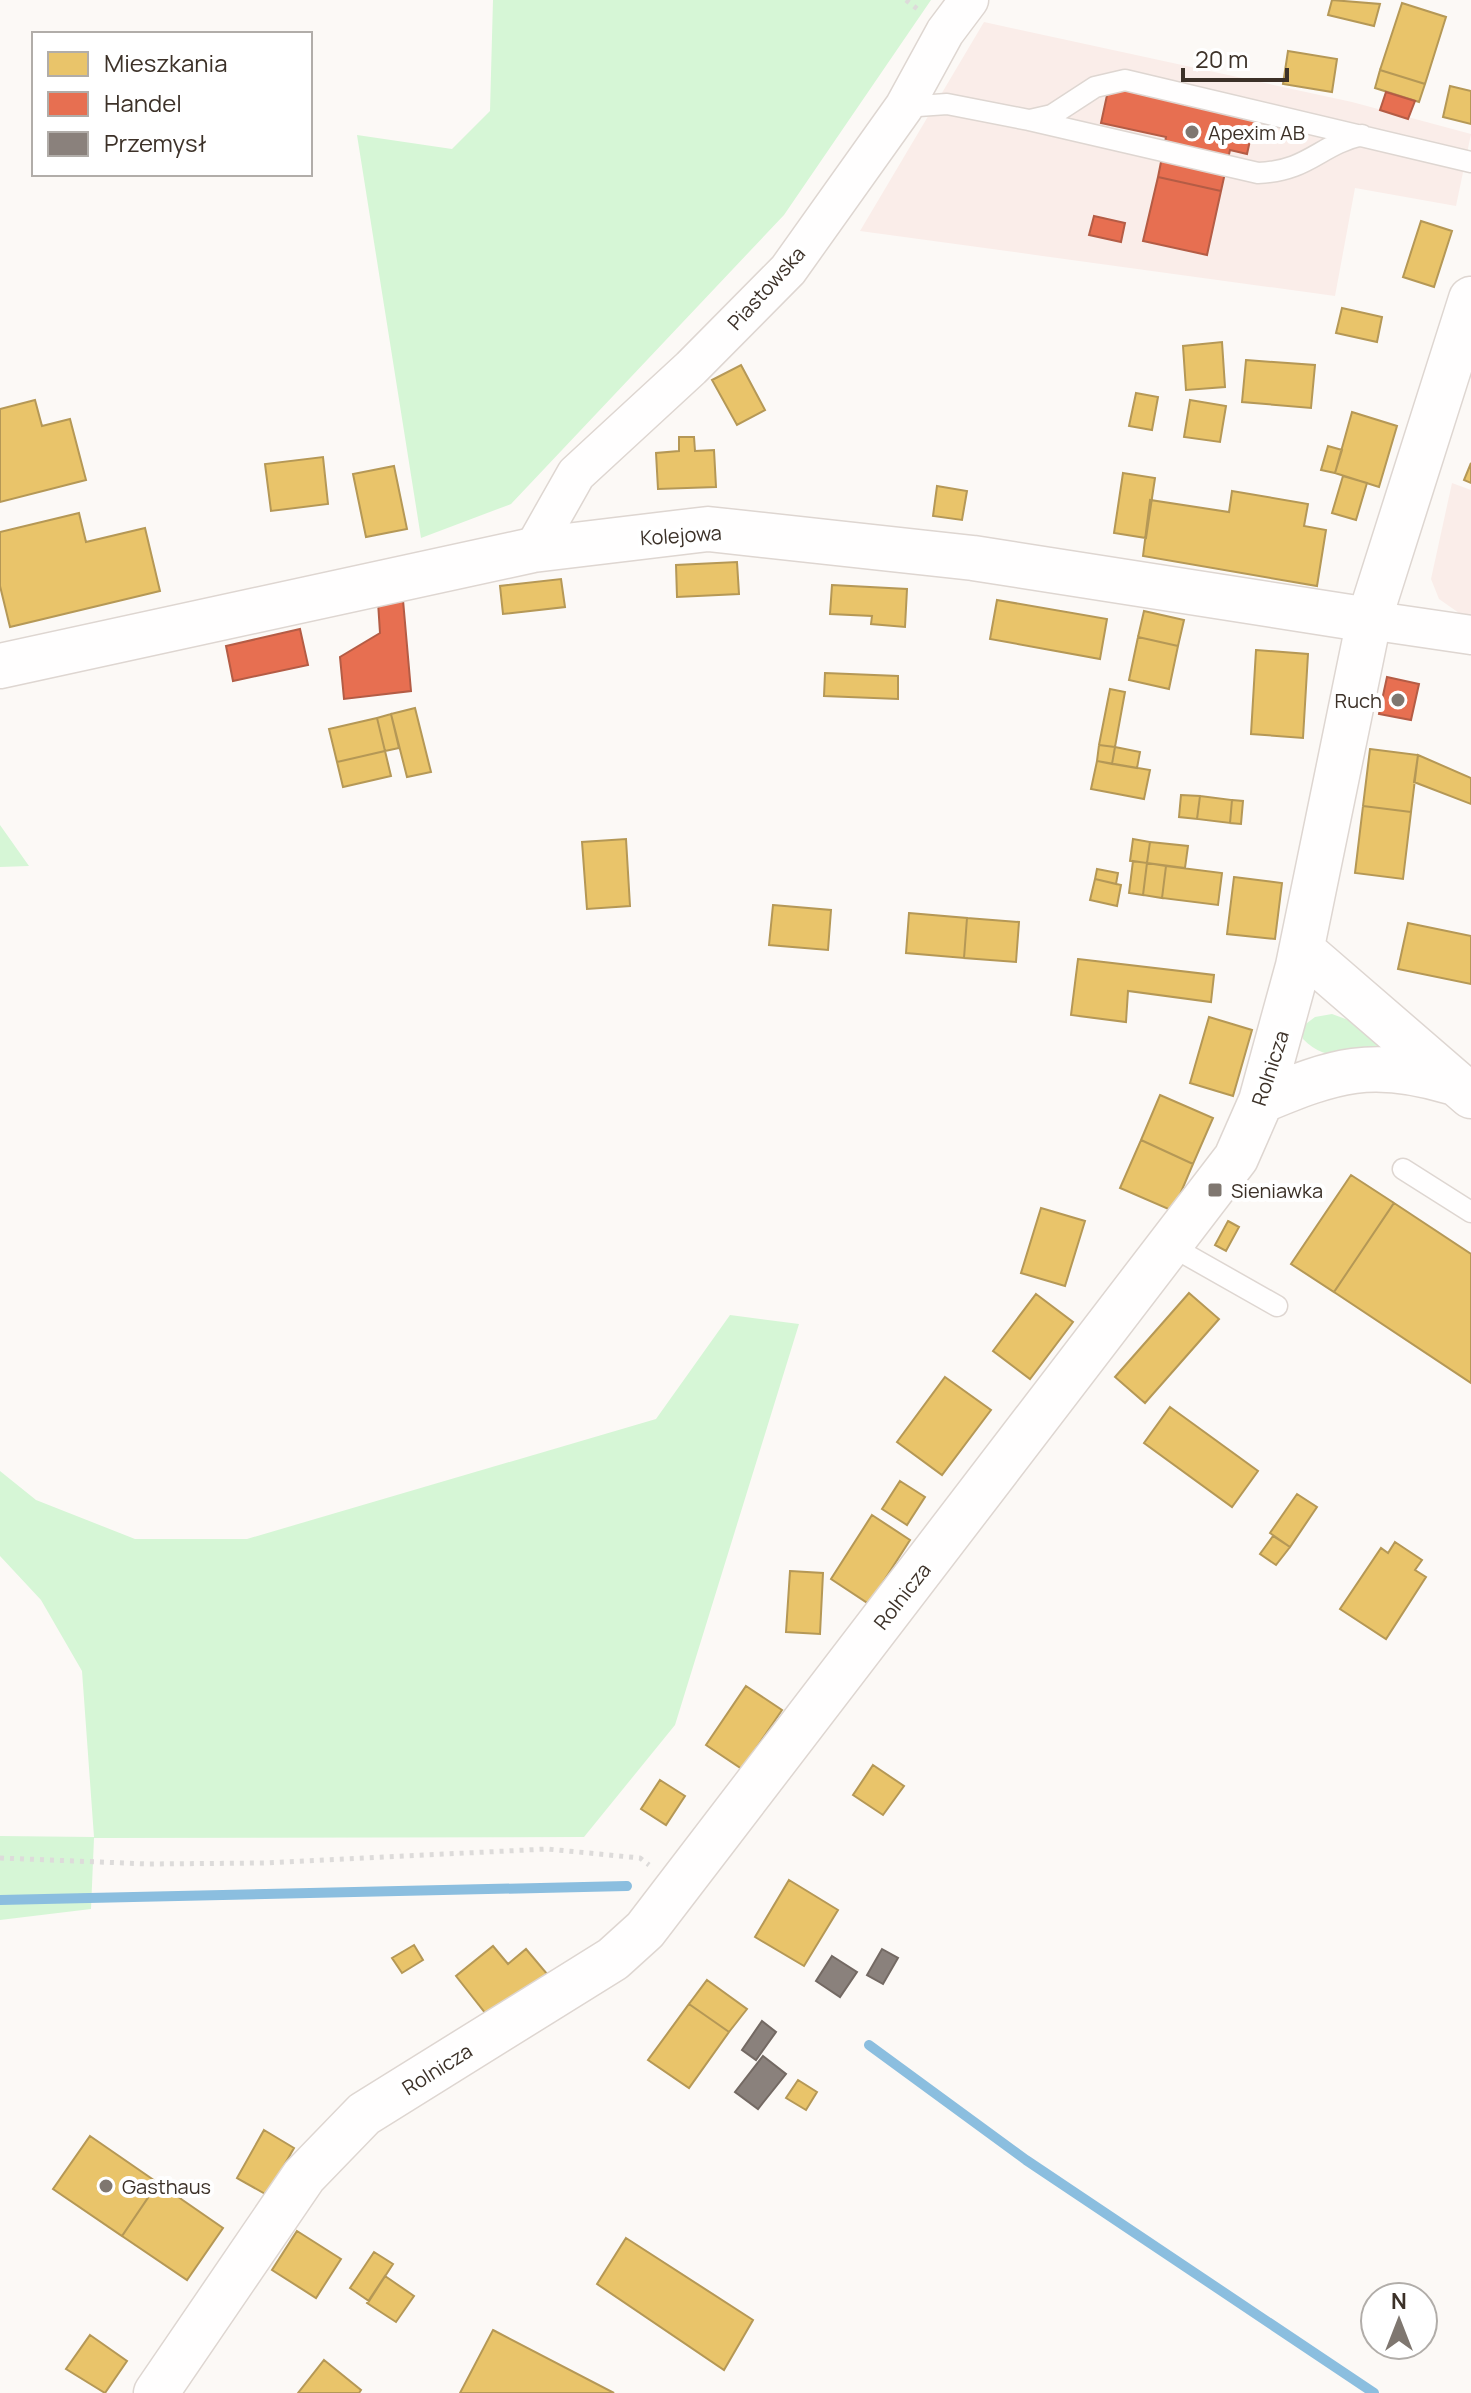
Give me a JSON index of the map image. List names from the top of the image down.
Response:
{
  "streets": {
    "street": ["Piastowska", "Kolejowa", "Rolnicza"]
  },
  "crossings": [
    ["Piastowska", "Kolejowa"],
    ["Kolejowa", "Rolnicza"]
  ],
  "places": {
    "other": ["Apexim AB", "Ruch", "Gasthaus"],
    "transit": ["Sieniawka"]
  },
  "legend": ["Mieszkania", "Handel", "Przemysł"],
  "scale_bar": "20 m",
  "north": "top"
}
